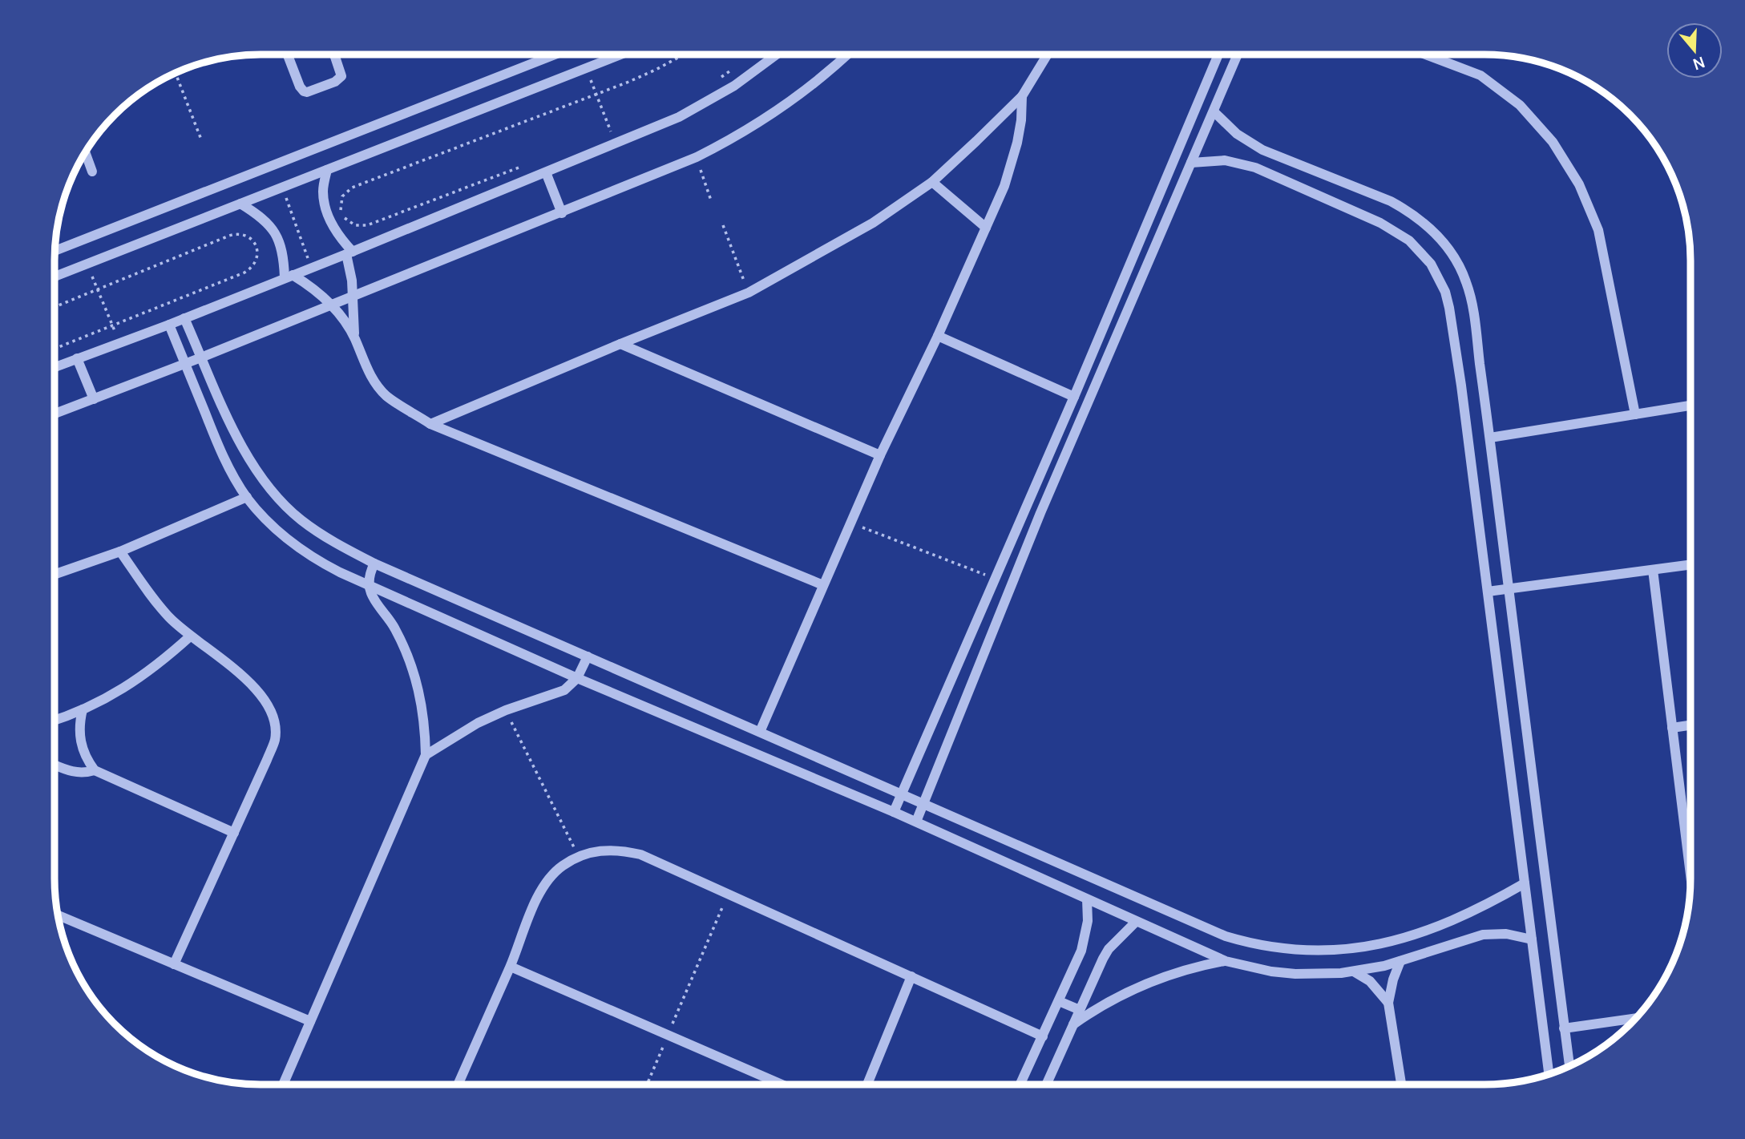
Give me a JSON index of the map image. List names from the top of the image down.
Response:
{
  "north": "bottom"
}
